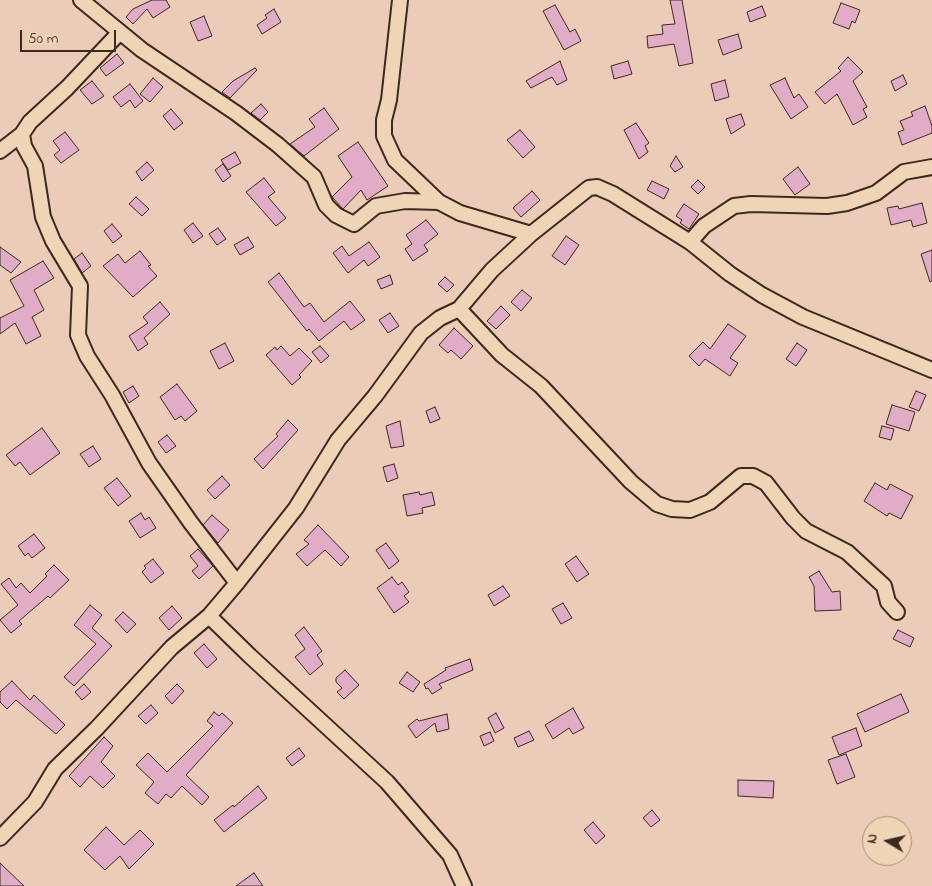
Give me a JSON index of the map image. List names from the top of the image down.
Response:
{
  "scale_bar": "50 m",
  "north": "left"
}
